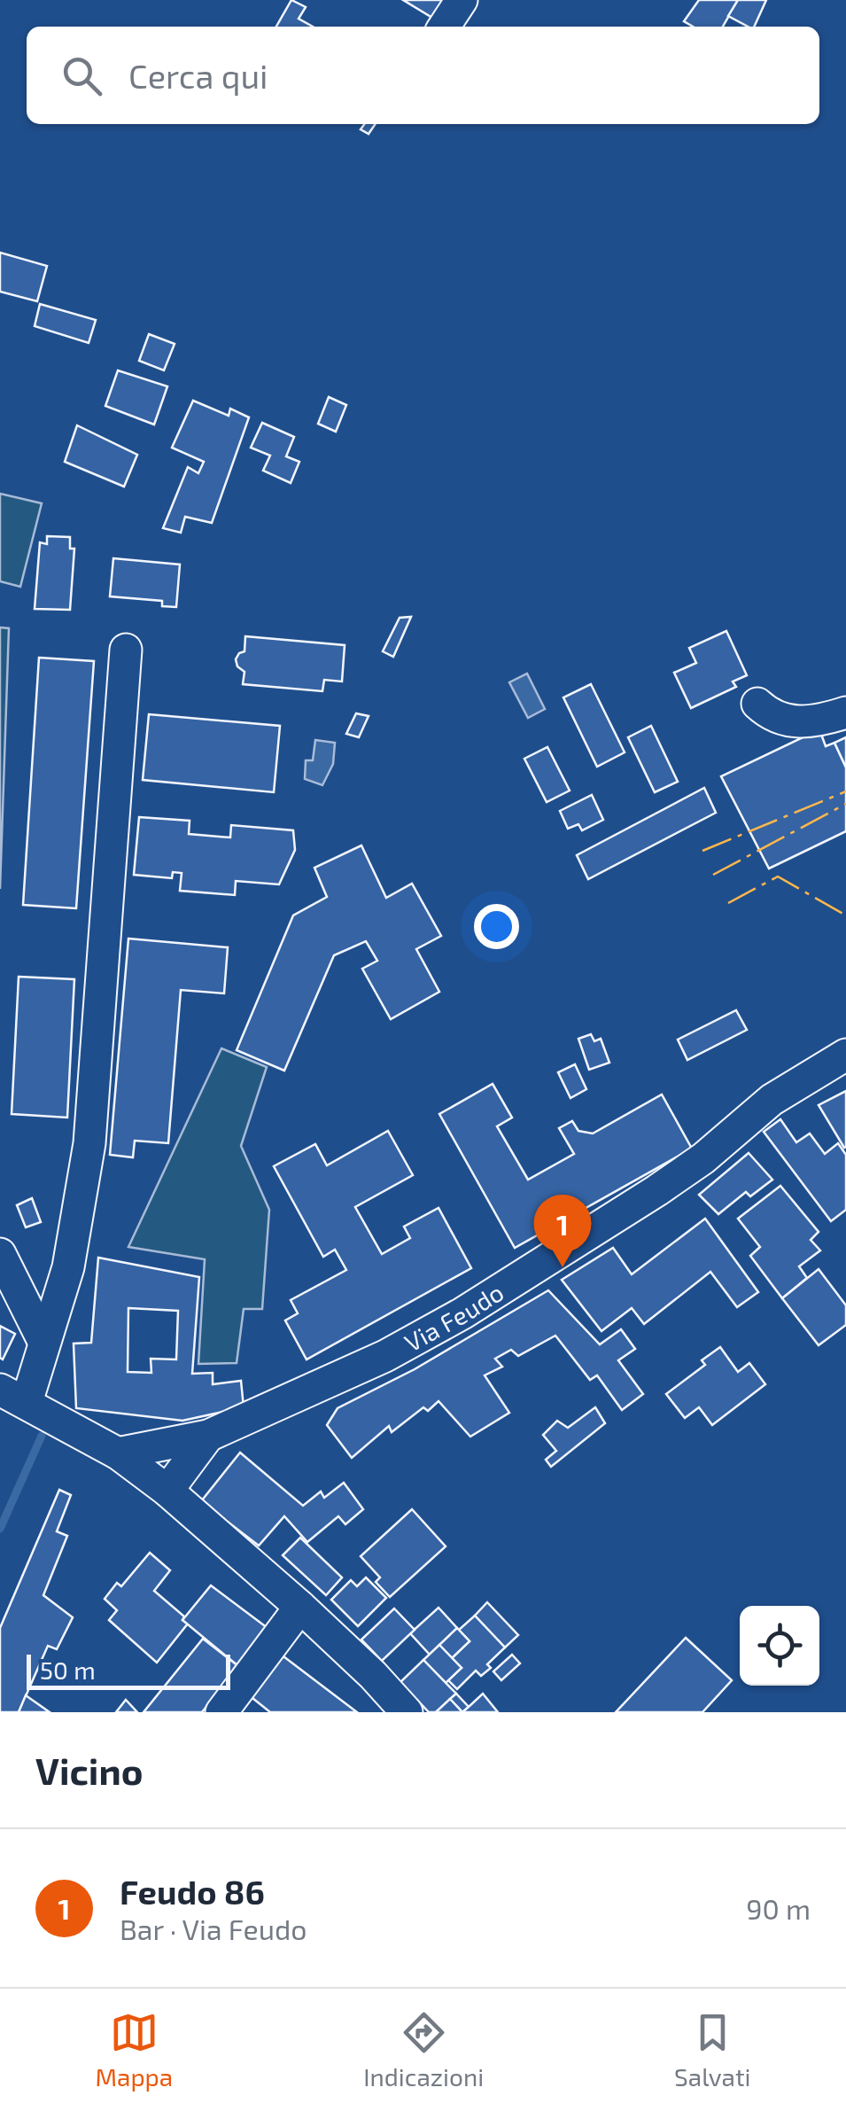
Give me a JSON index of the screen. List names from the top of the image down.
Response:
{
  "streets": {
    "street": ["Via Feudo"]
  },
  "scale_bar": "50 m",
  "page": {
    "search": "Cerca qui",
    "pins": "1",
    "scale": "50 m",
    "heading": "Vicino",
    "list": [
      {
        "mark": "1",
        "name": "Feudo 86",
        "note": "Bar · Via Feudo",
        "value": "90 m"
      }
    ],
    "nav": ["Mappa", "Indicazioni", "Salvati"]
  }
}
